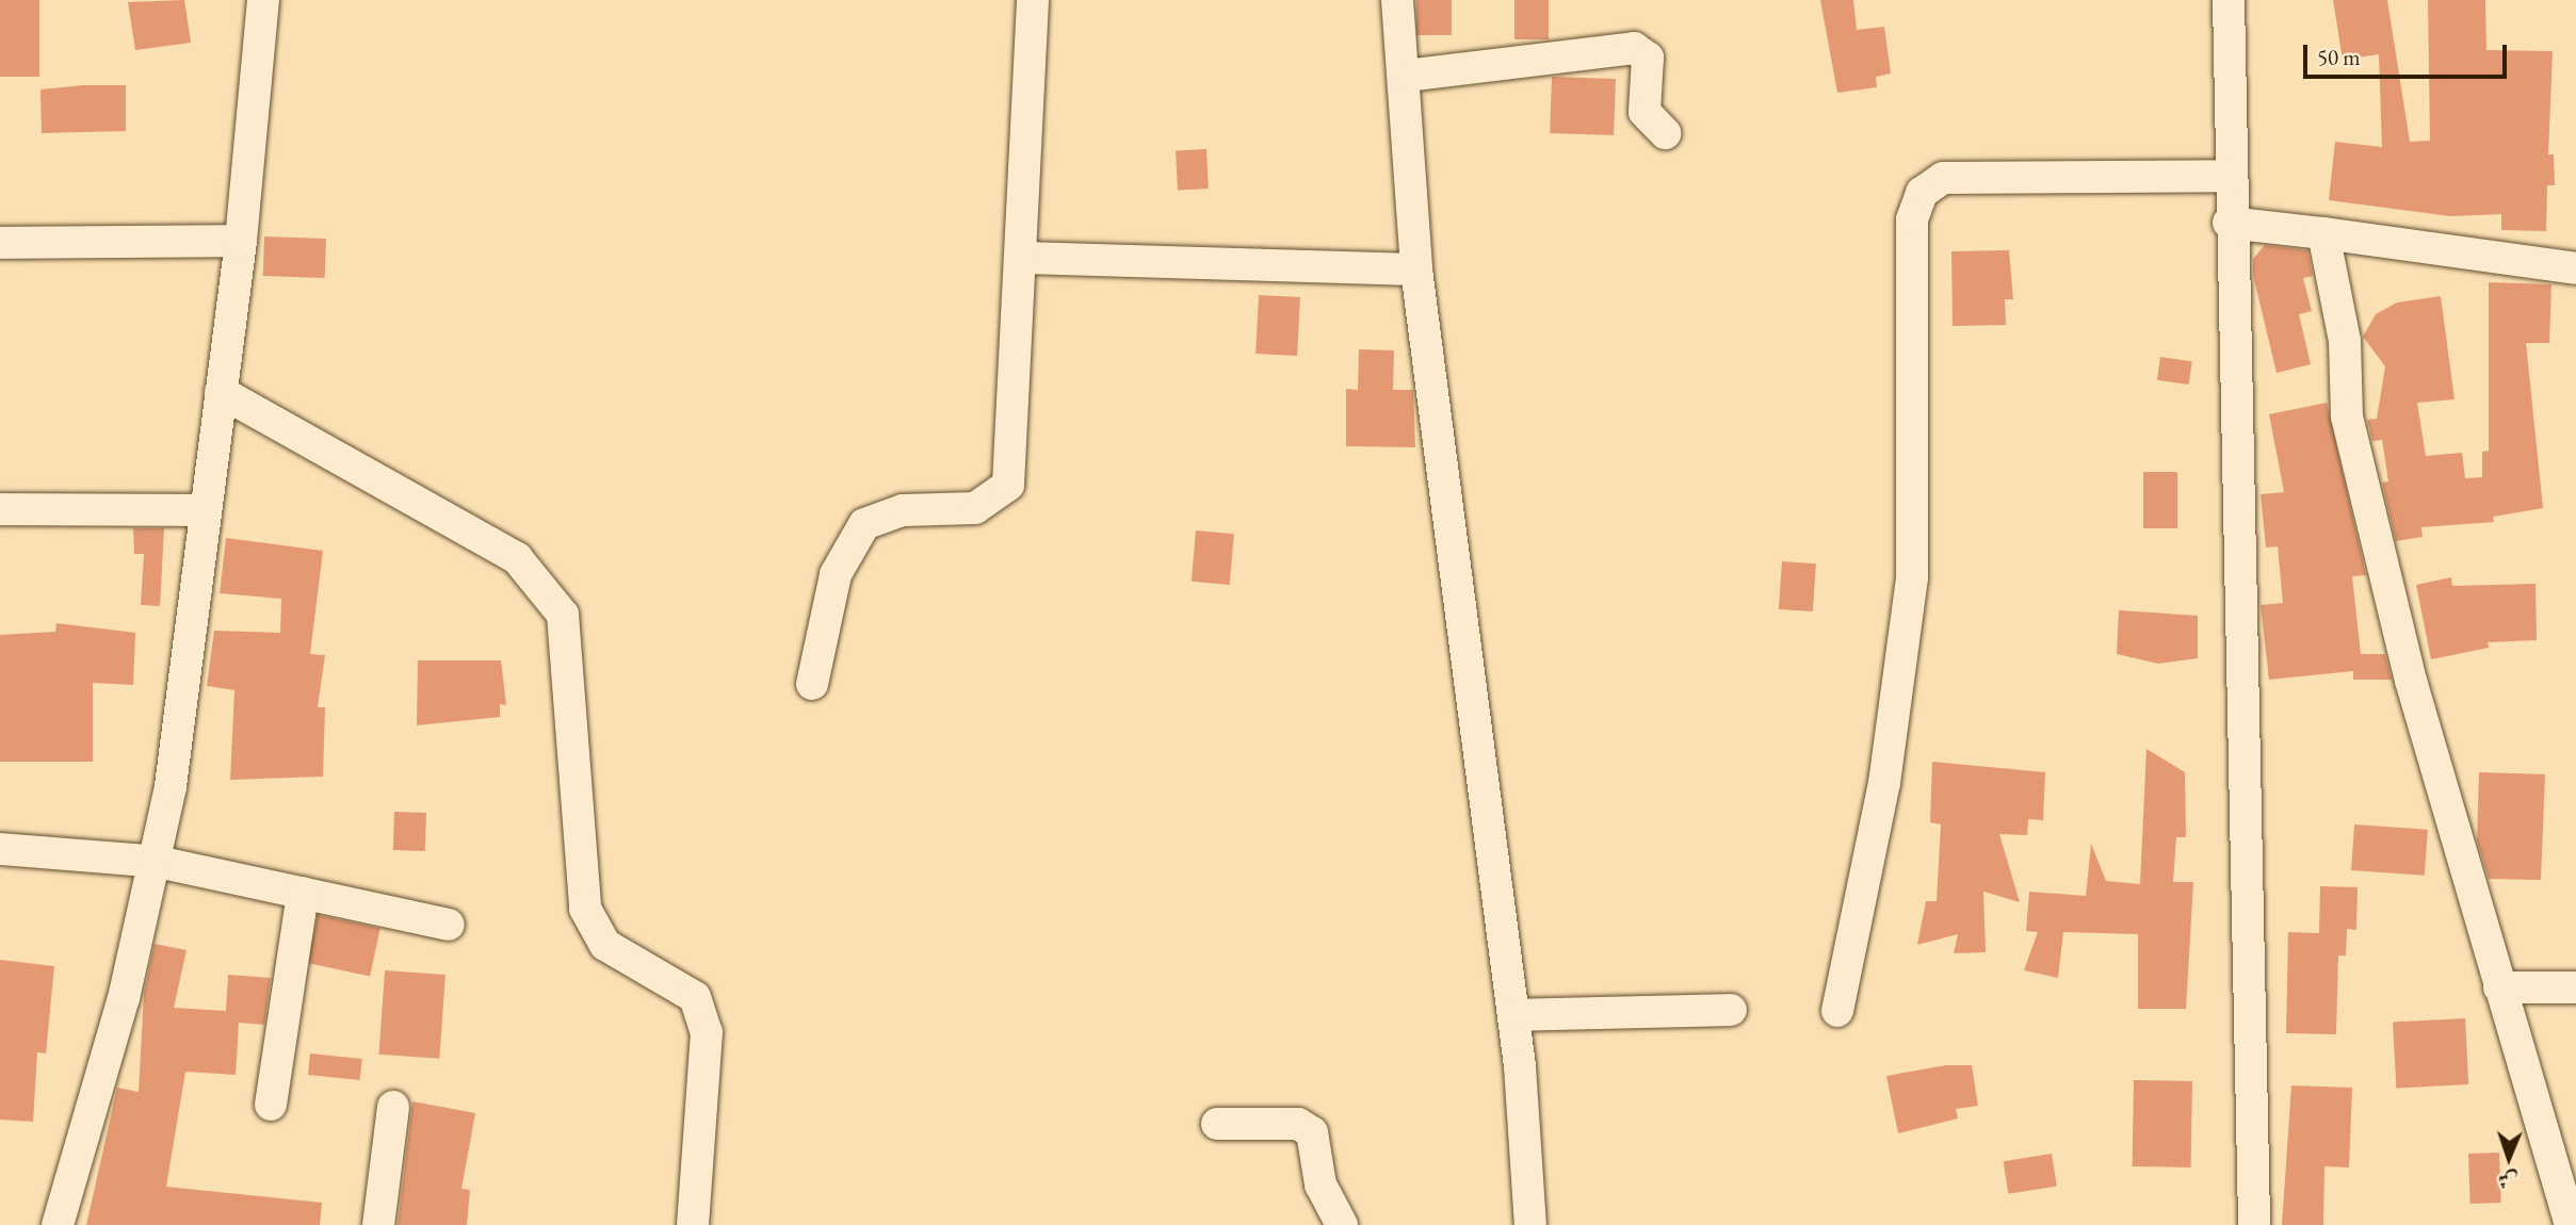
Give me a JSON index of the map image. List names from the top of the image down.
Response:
{
  "scale_bar": "50 m",
  "north": "bottom"
}
